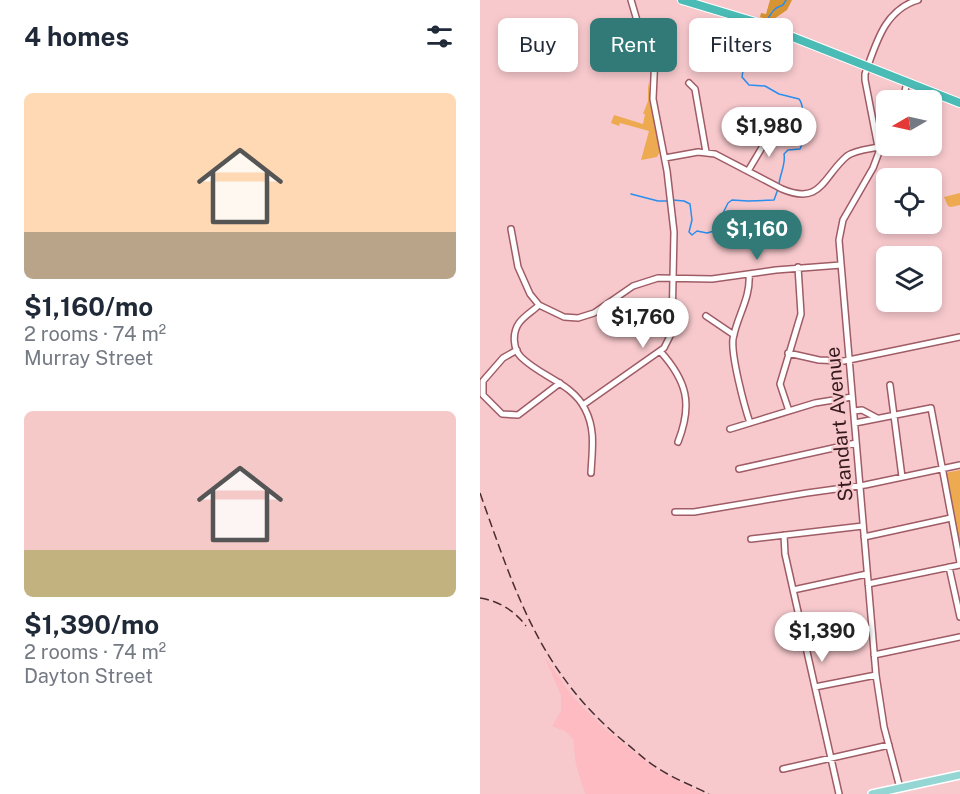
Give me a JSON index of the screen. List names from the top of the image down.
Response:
{
  "streets": {
    "street": ["Standart Avenue"]
  },
  "north": "left",
  "page": {
    "heading": "4 homes",
    "chip": ["Buy", "Rent", "Filters"],
    "list": [
      {
        "name": "$1,160/mo",
        "note": "2 rooms · 74 m² · Murray Street"
      },
      {
        "name": "$1,390/mo",
        "note": "2 rooms · 74 m² · Dayton Street"
      }
    ],
    "price": [
      "$1,980",
      "$1,160",
      "$1,760",
      "$1,390"
    ]
  }
}
